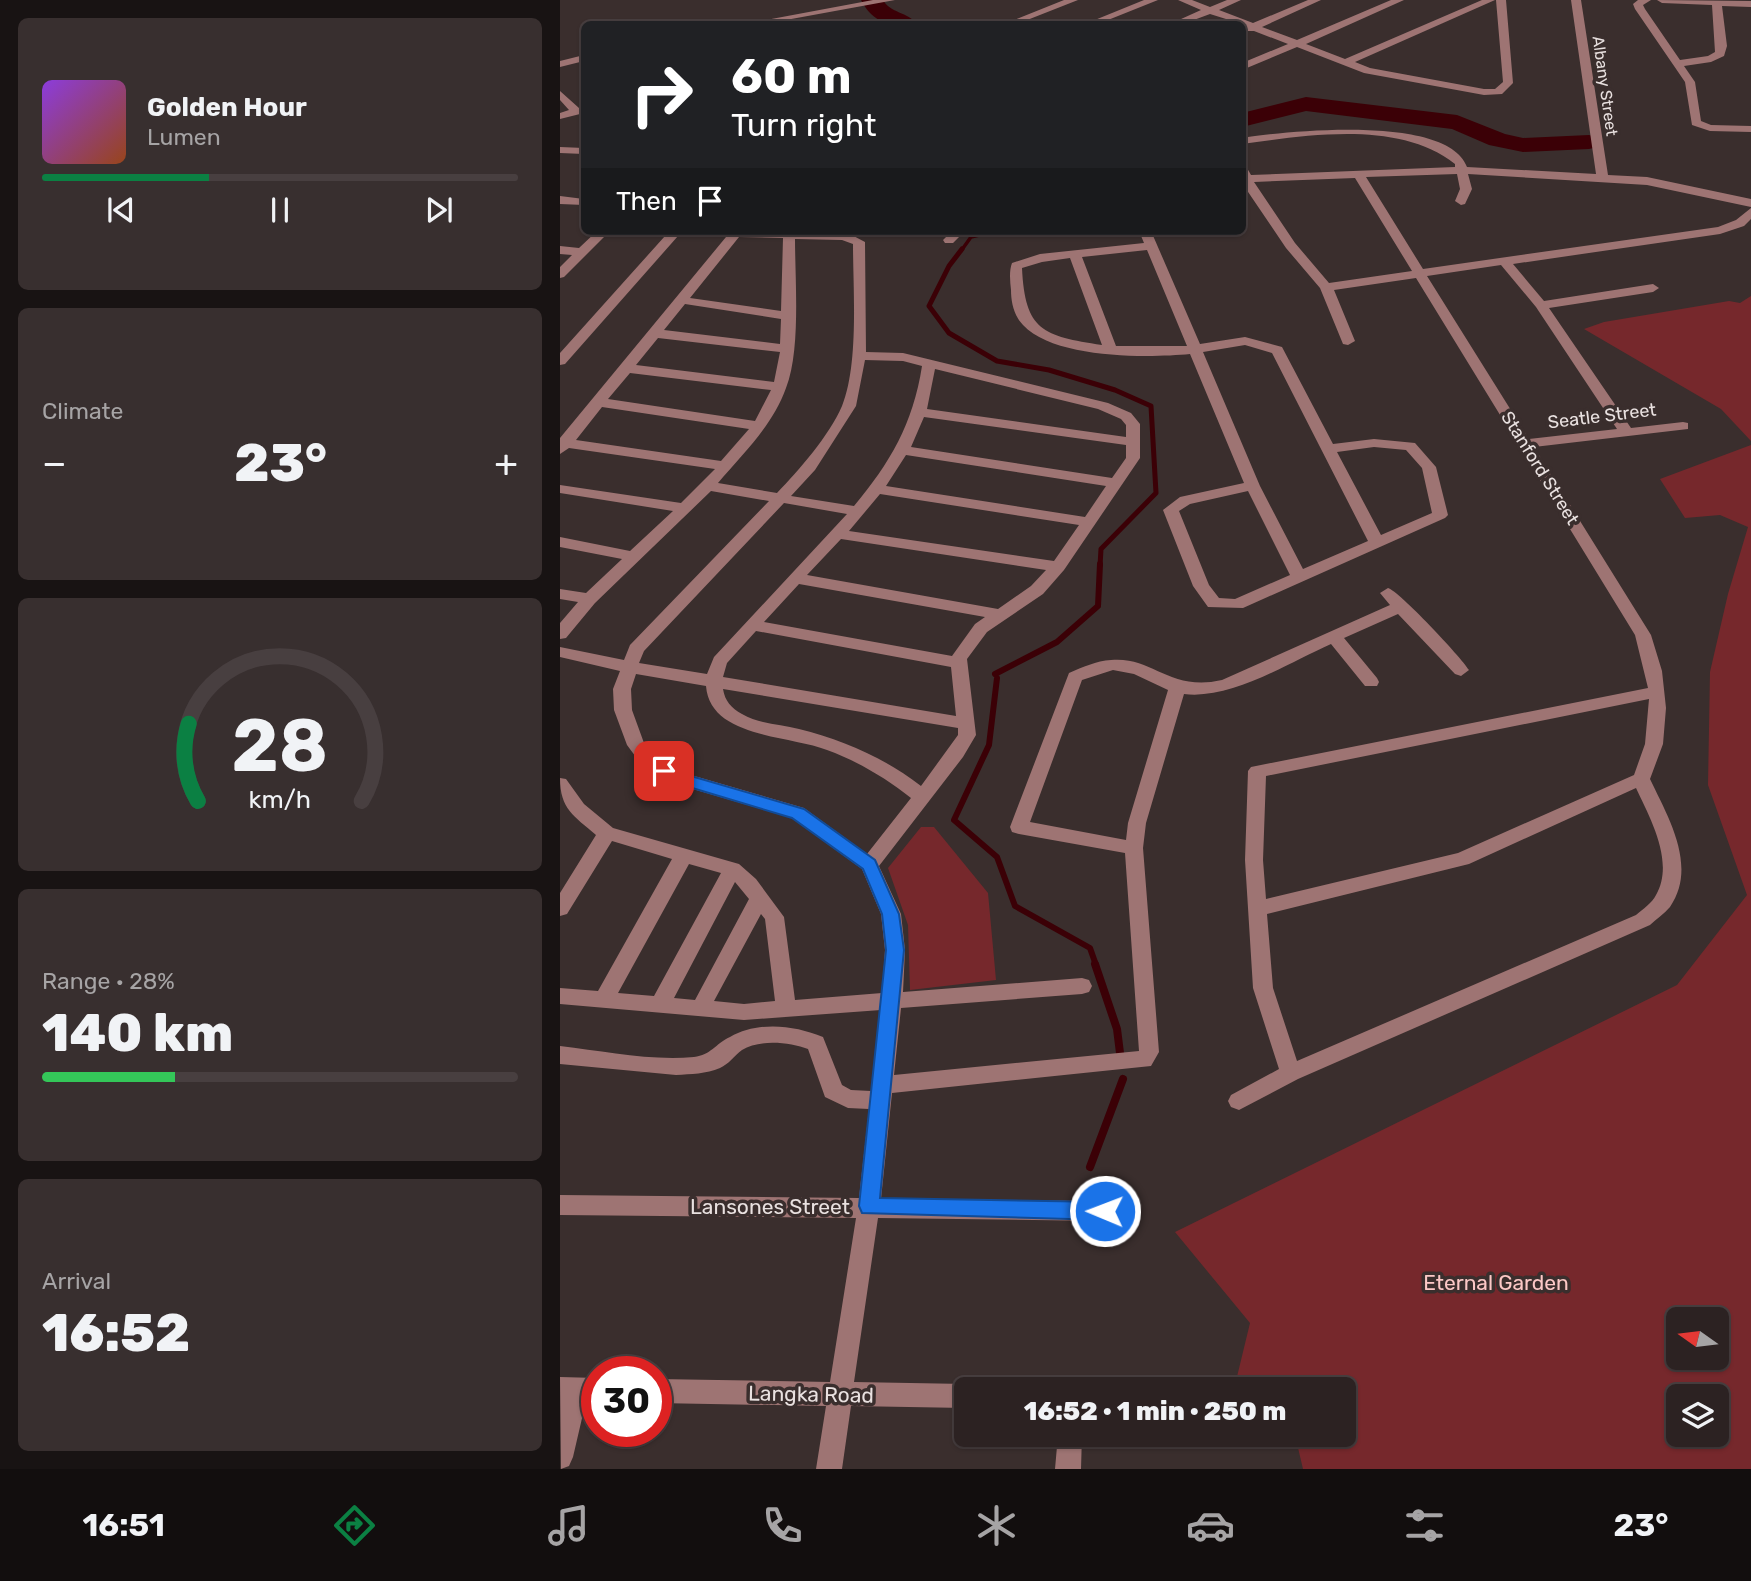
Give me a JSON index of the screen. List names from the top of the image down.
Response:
{
  "streets": {
    "street": [
      "Albany Street",
      "Seatle Street",
      "Stanford Street",
      "Lansones Street",
      "Langka Road"
    ]
  },
  "crossings": [
    ["Seatle Street", "Stanford Street"]
  ],
  "parks": ["Eternal Garden"],
  "north": "left",
  "page": {
    "turn": ["60 m", "Turn right"],
    "song": ["Golden Hour", "Lumen"],
    "then": "Then",
    "tile": [
      "Climate",
      ["Range · 28%", "140 km"],
      ["Arrival", "16:52"]
    ],
    "heat": ["−", "23°", "+"],
    "limit": "30",
    "trip": "16:52 · 1 min · 250 m",
    "tabs": ["16:51", "23°"],
    "gauge": ["28", "km/h"]
  }
}
